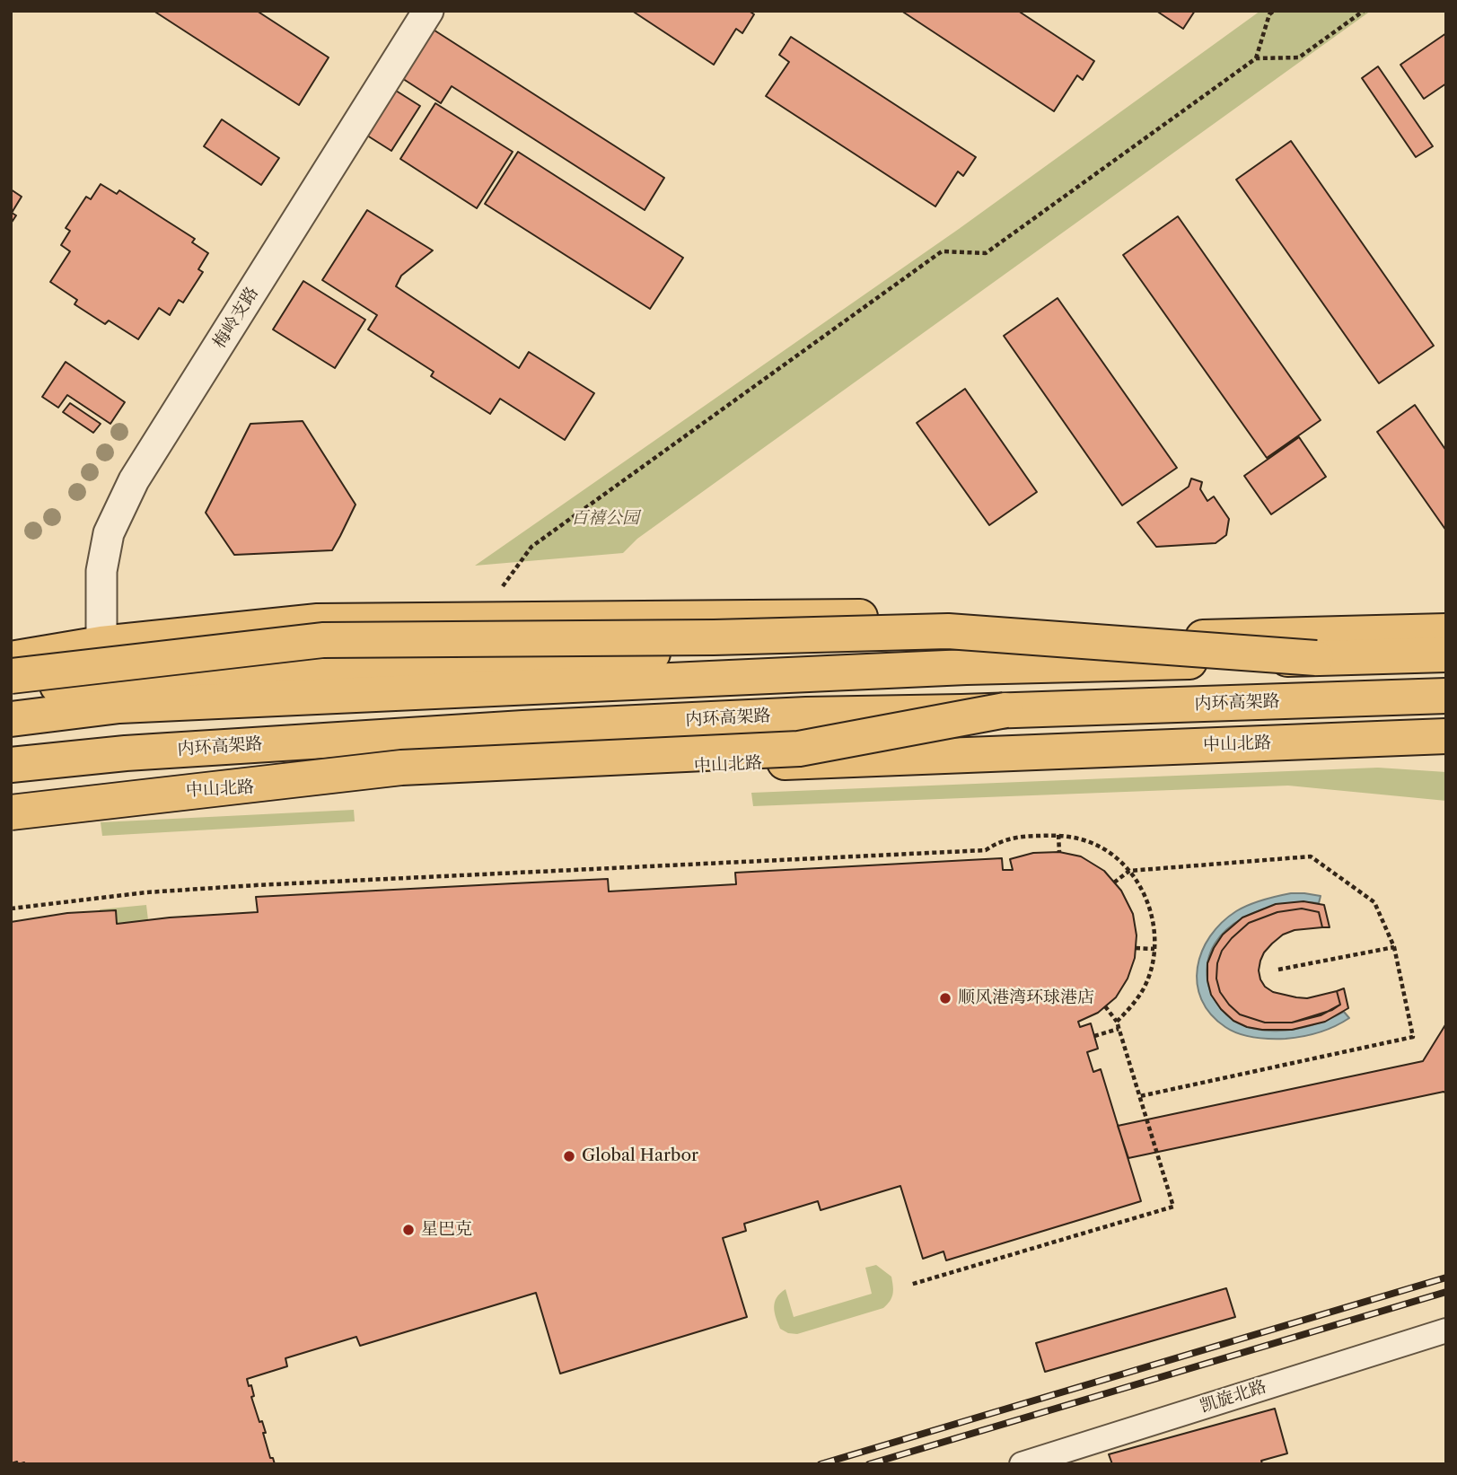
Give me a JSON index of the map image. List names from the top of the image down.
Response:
{
  "streets": {
    "main road": ["内环高架路", "中山北路"],
    "street": ["梅岭支路", "凯旋北路"]
  },
  "parks": ["百禧公园"],
  "places": ["顺风港湾环球港店", "Global Harbor", "星巴克"]
}
